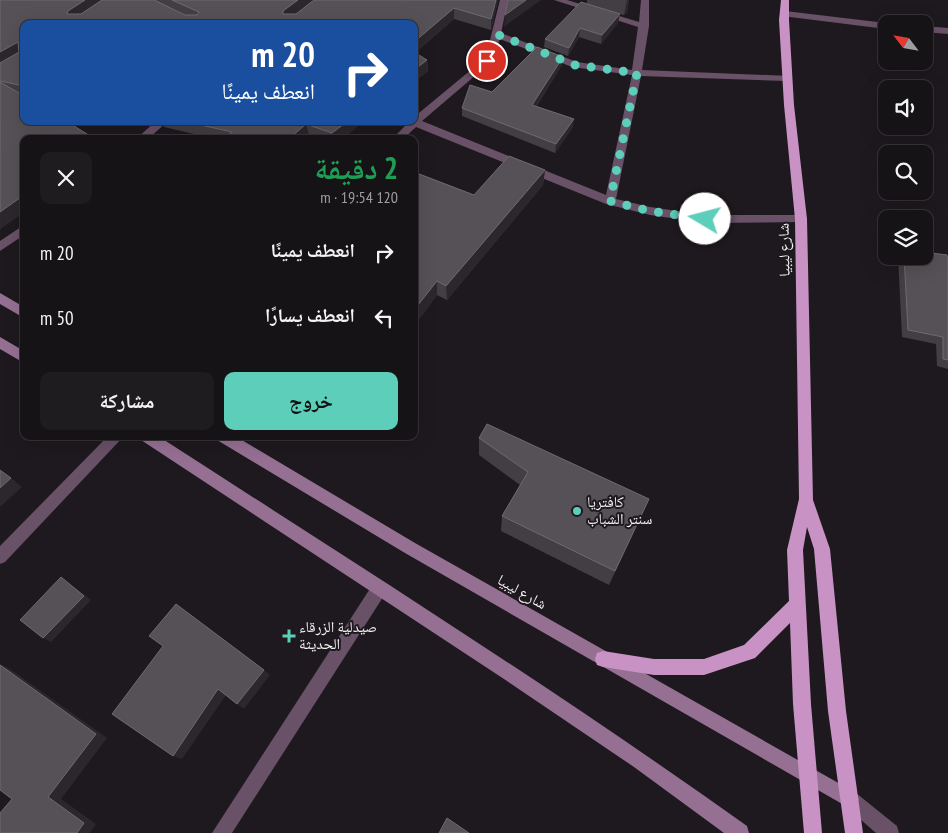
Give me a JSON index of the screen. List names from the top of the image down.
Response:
{
  "streets": {
    "highway": ["شارع ليبيا"]
  },
  "places": {
    "other": ["كافتريا سنتر الشباب"],
    "health": ["صيدلية الزرقاء الحديثة"]
  },
  "north": "top left",
  "page": {
    "turn": ["20 m", "انعطف يمينًا"],
    "heading": ["2 دقيقة", "120 m · 19:54"],
    "list": [
      {
        "name": "انعطف يمينًا",
        "value": "20 m"
      },
      {
        "name": "انعطف يسارًا",
        "value": "50 m"
      }
    ],
    "buttons": ["خروج", "مشاركة"]
  }
}
